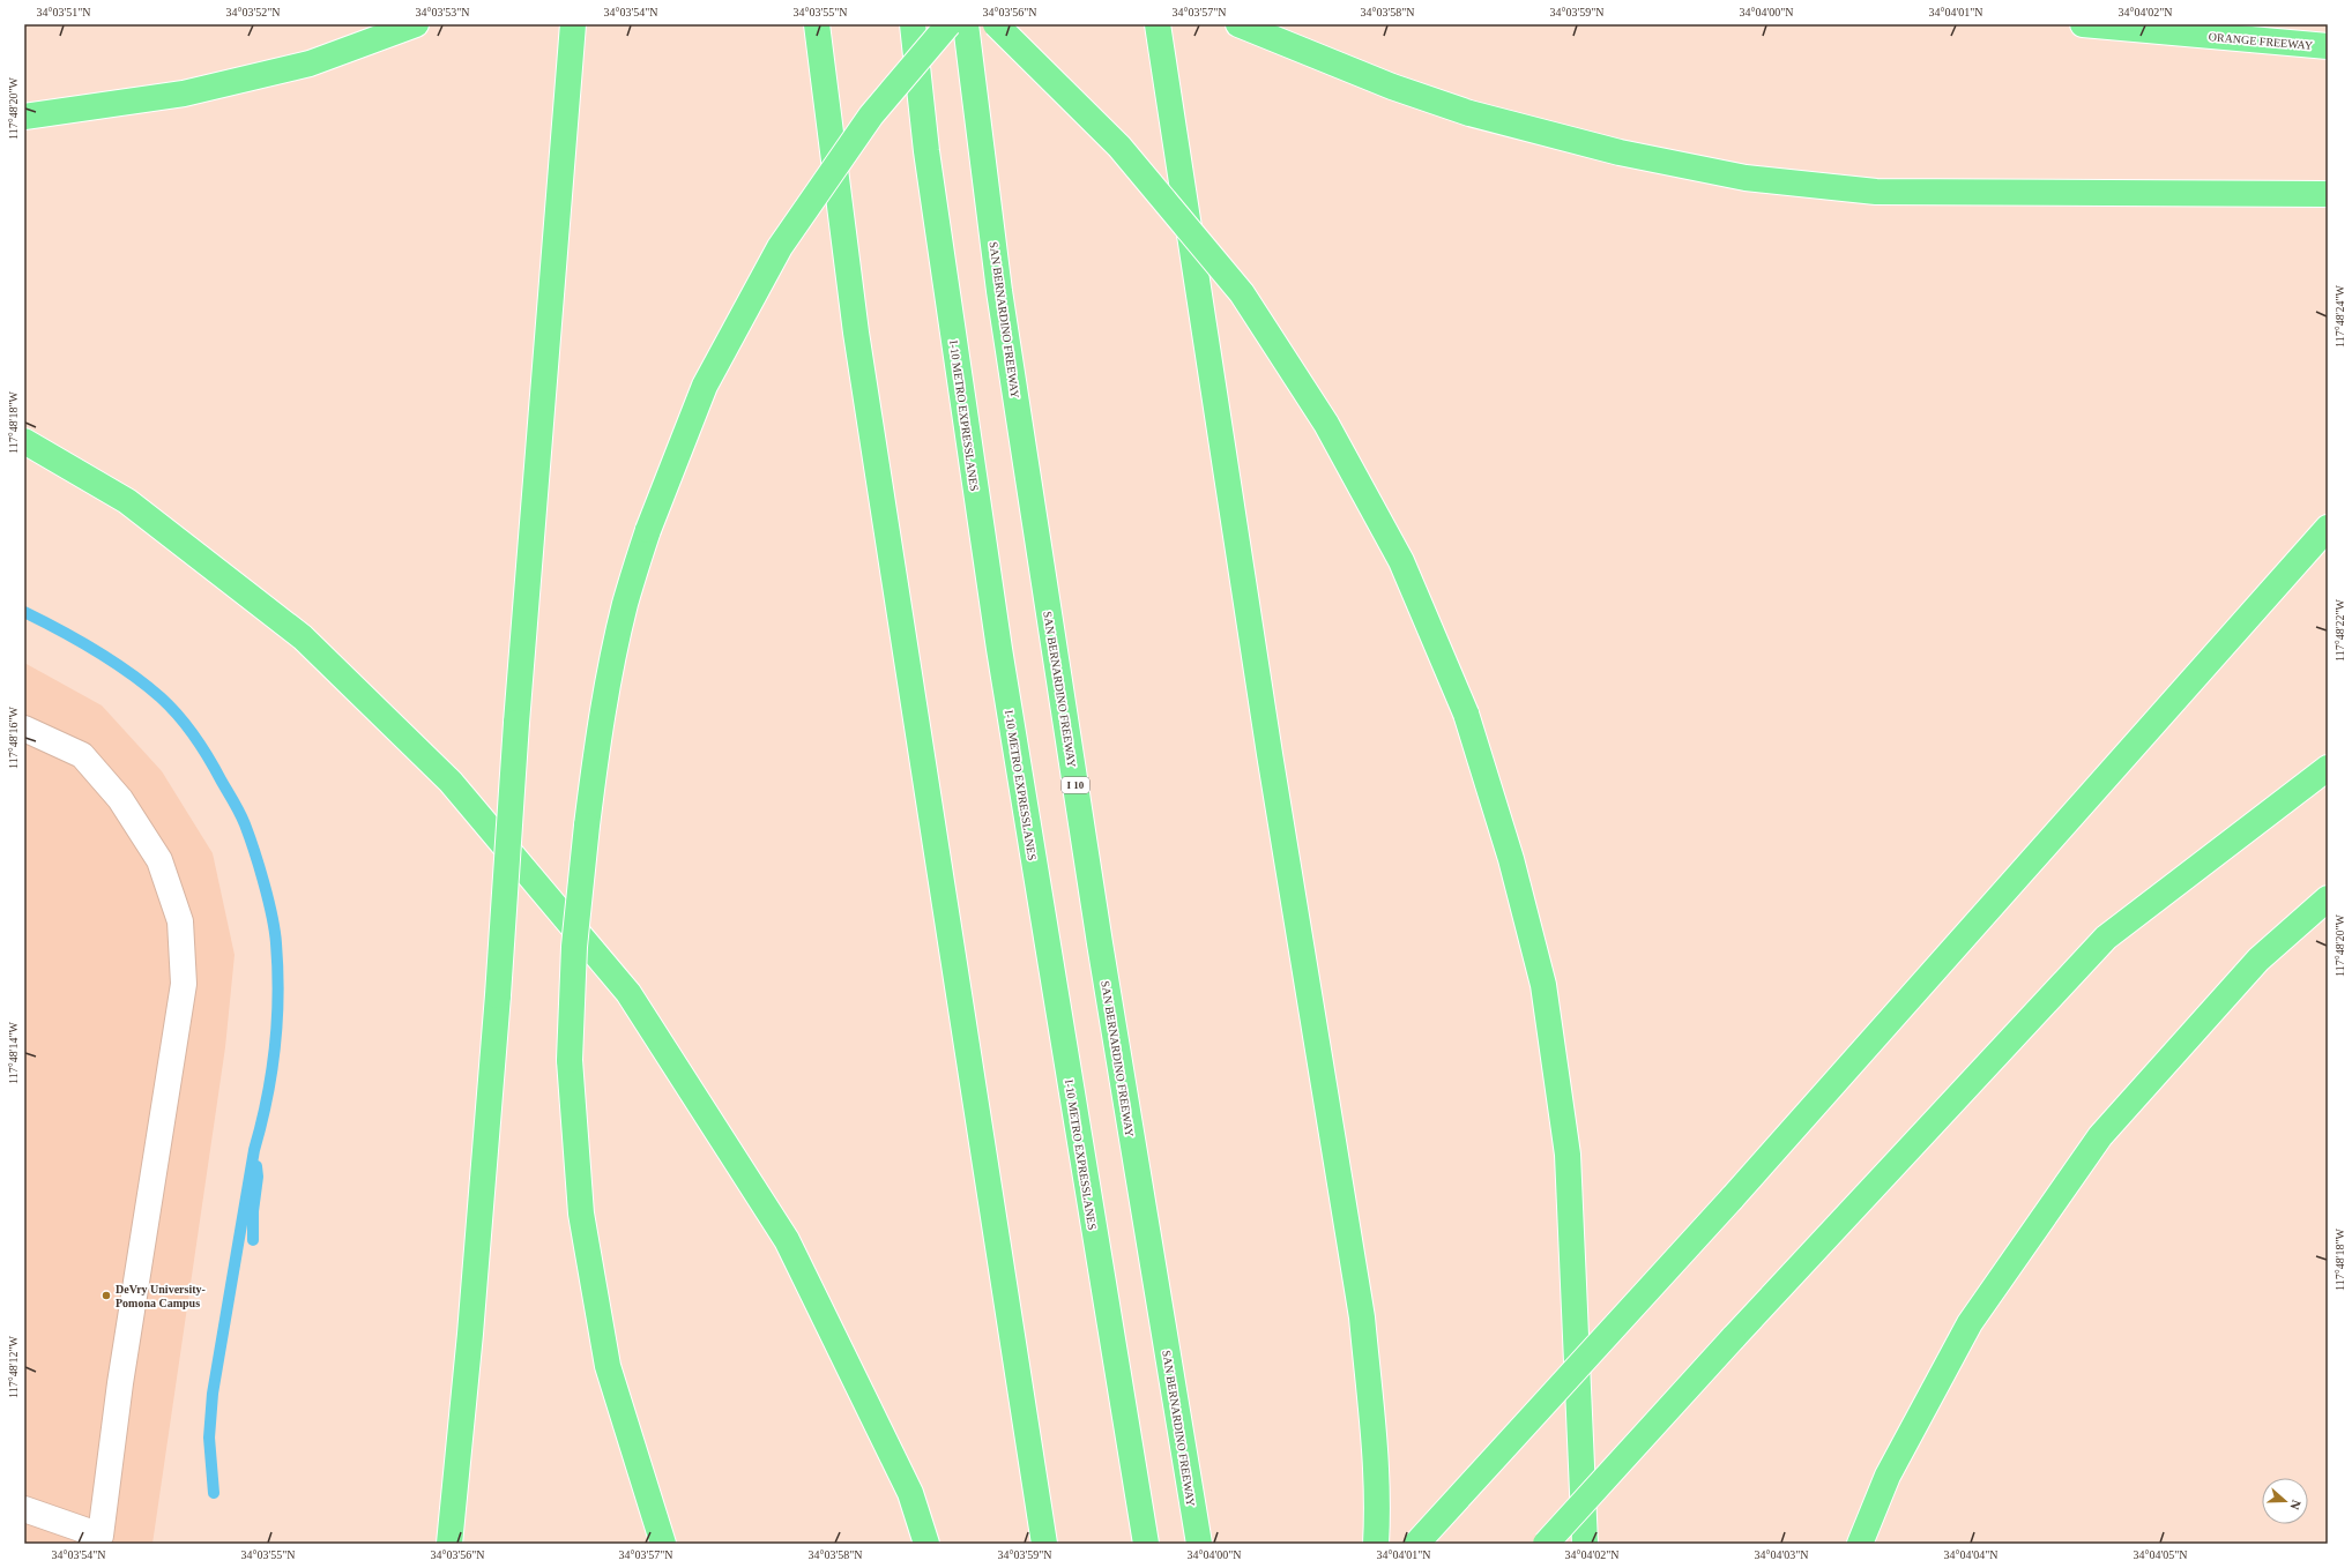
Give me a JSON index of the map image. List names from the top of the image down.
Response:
{
  "streets": {
    "highway": [
      "ORANGE FREEWAY",
      "SAN BERNARDINO FREEWAY",
      "I-10 METRO EXPRESSLANES",
      "I 10"
    ]
  },
  "places": ["DeVry University- Pomona Campus"],
  "north": "right",
  "coordinates": [
    "34°03'51\"N",
    "34°03'52\"N",
    "34°03'53\"N",
    "34°03'54\"N",
    "34°03'55\"N",
    "34°03'56\"N",
    "34°03'57\"N",
    "34°03'58\"N",
    "34°03'59\"N",
    "34°04'00\"N",
    "34°04'01\"N",
    "34°04'02\"N",
    "117°48'20\"W",
    "117°48'24\"W",
    "117°48'18\"W",
    "117°48'22\"W",
    "117°48'16\"W",
    "117°48'14\"W",
    "117°48'12\"W",
    "34°04'03\"N",
    "34°04'04\"N",
    "34°04'05\"N"
  ]
}
